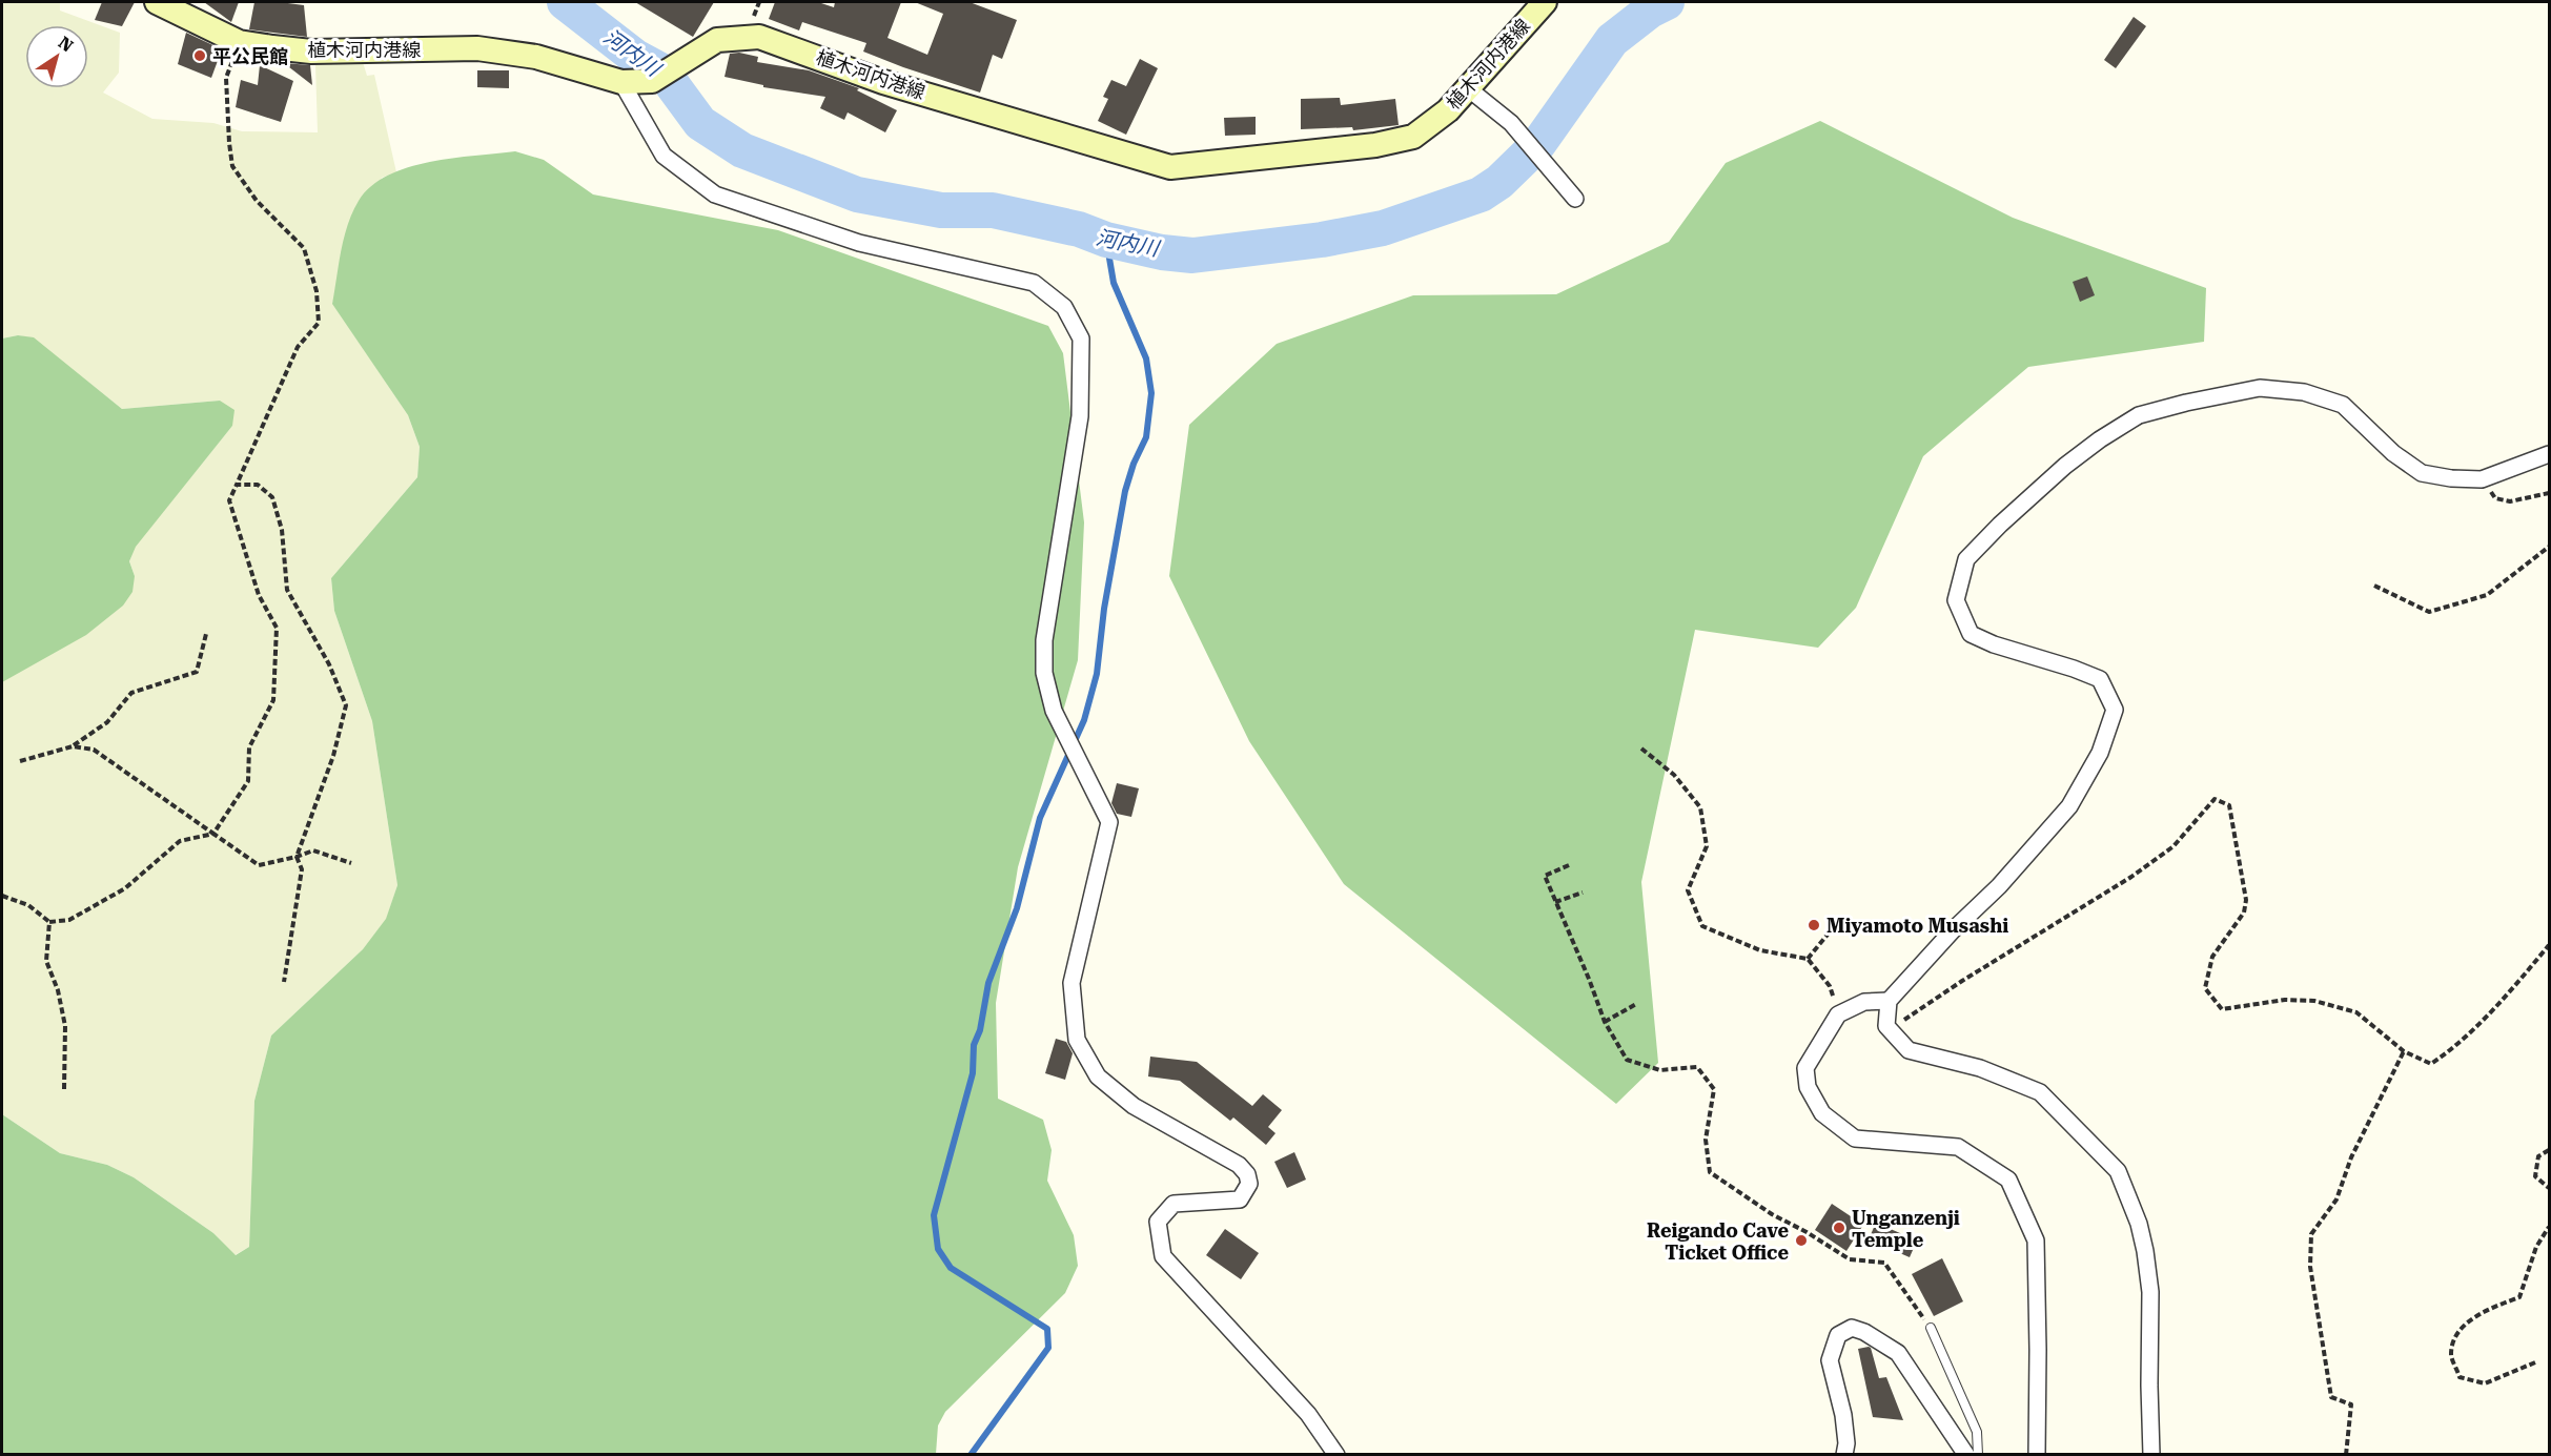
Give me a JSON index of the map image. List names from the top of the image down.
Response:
{
  "streets": {
    "main road": ["植木河内港線"]
  },
  "water": ["河内川"],
  "places": [
    "平公民館",
    "Miyamoto Musashi",
    "Unganzenji Temple",
    "Reigando Cave Ticket Office"
  ],
  "north": "top right"
}
